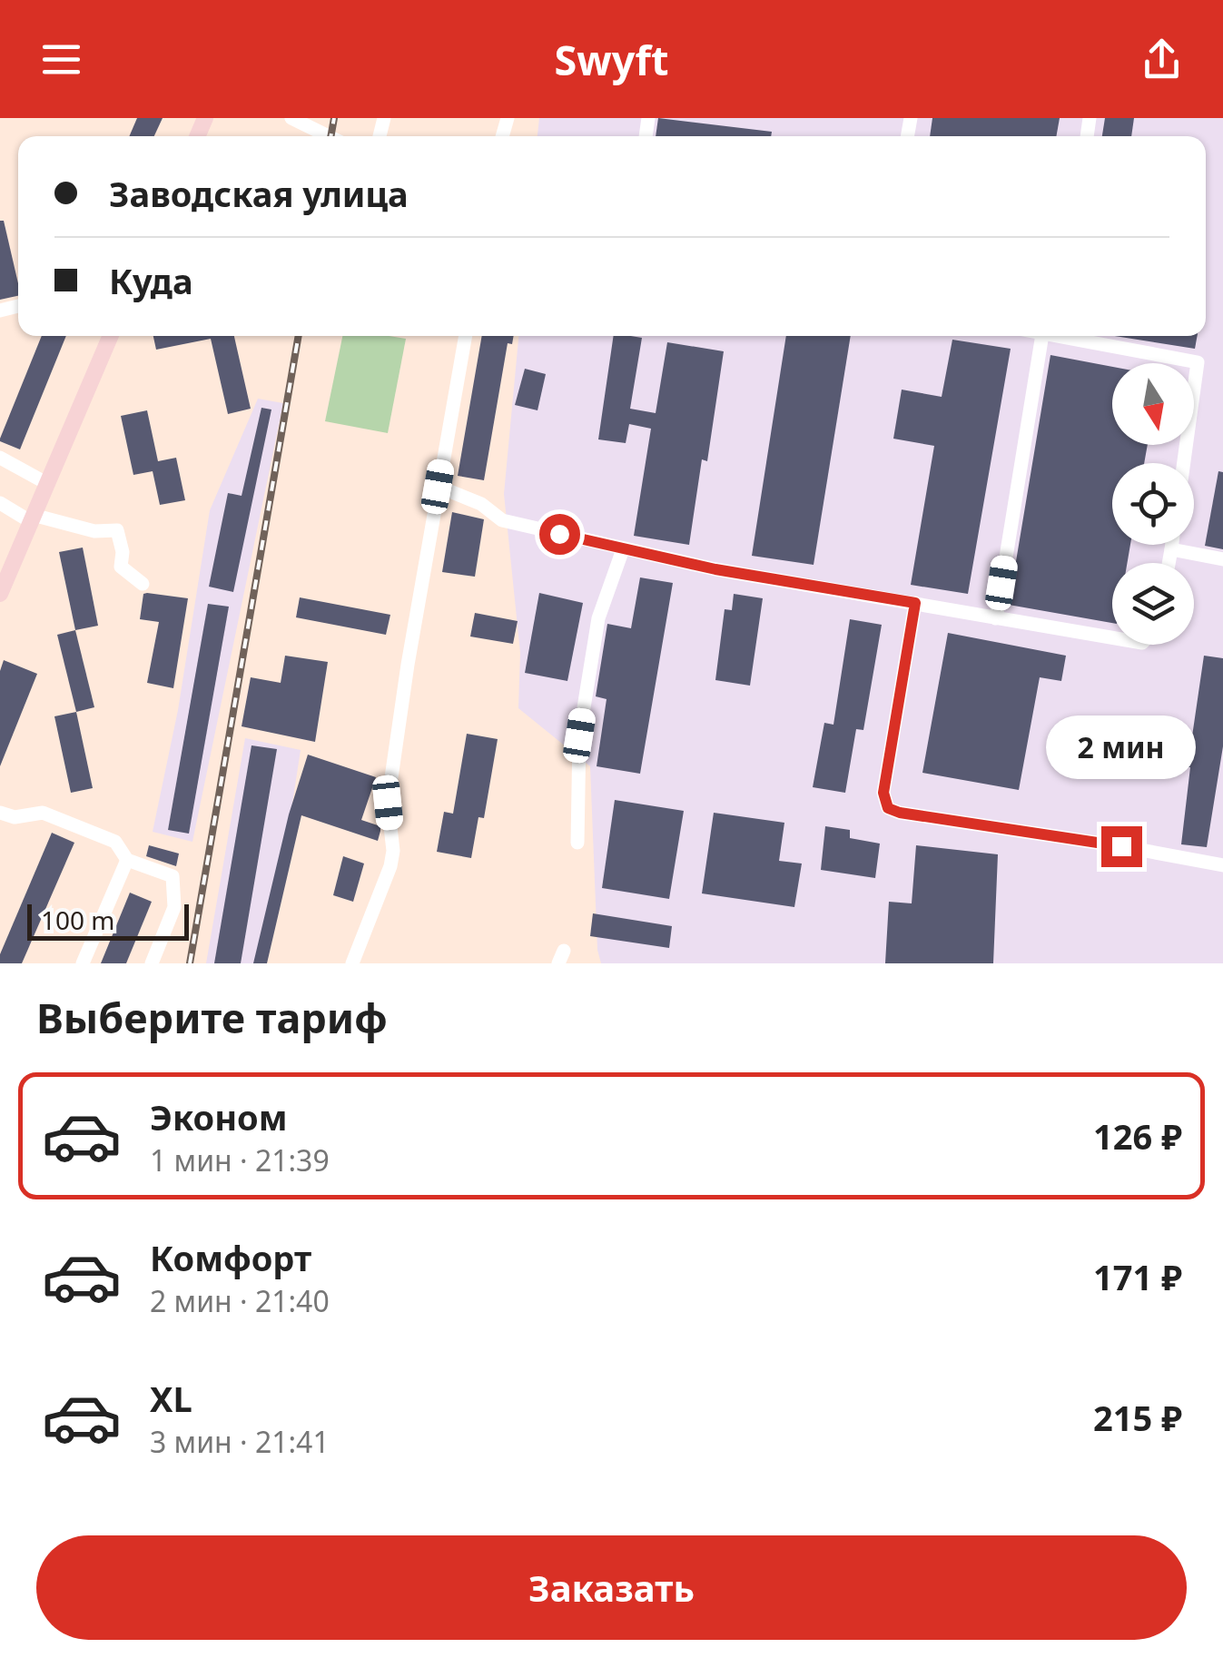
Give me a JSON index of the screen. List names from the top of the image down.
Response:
{
  "scale_bar": "100 m",
  "north": "bottom",
  "page": {
    "header": "Swyft",
    "banner": ["Заводская улица", "Куда"],
    "bubble": "2 мин",
    "scale": "100 m",
    "heading": "Выберите тариф",
    "list": [
      {
        "name": "Эконом",
        "note": "1 мин · 21:39",
        "value": "126 ₽"
      },
      {
        "name": "Комфорт",
        "note": "2 мин · 21:40",
        "value": "171 ₽"
      },
      {
        "name": "XL",
        "note": "3 мин · 21:41",
        "value": "215 ₽"
      }
    ],
    "buttons": "Заказать"
  }
}
